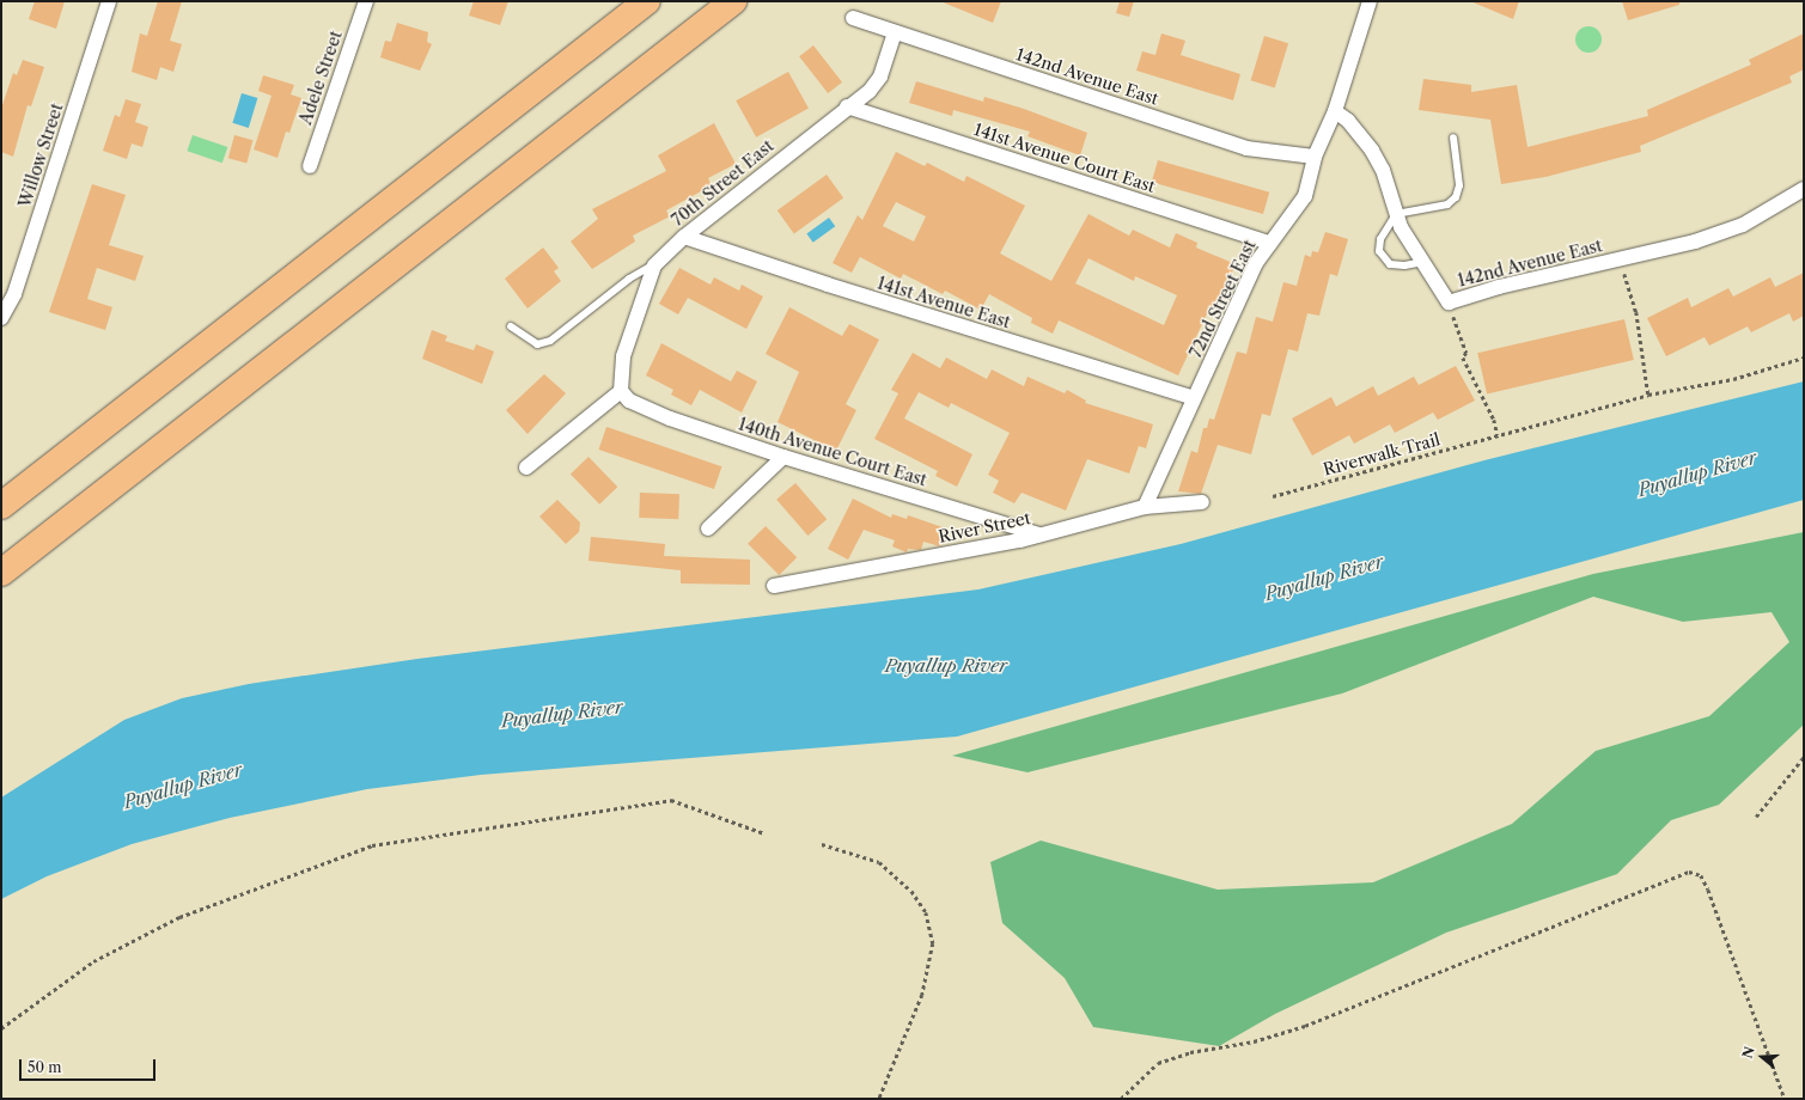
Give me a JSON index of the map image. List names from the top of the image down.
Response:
{
  "streets": {
    "street": [
      "142nd Avenue East",
      "Adele Street",
      "Willow Street",
      "141st Avenue Court East",
      "70th Street East",
      "72nd Street East",
      "141st Avenue East",
      "140th Avenue Court East",
      "River Street"
    ],
    "path": ["Riverwalk Trail"]
  },
  "crossings": [
    ["142nd Avenue East", "70th Street East"],
    ["142nd Avenue East", "72nd Street East"],
    ["141st Avenue Court East", "70th Street East"],
    ["141st Avenue Court East", "72nd Street East"],
    ["70th Street East", "141st Avenue East"],
    ["70th Street East", "140th Avenue Court East"],
    ["72nd Street East", "141st Avenue East"],
    ["72nd Street East", "River Street"],
    ["140th Avenue Court East", "River Street"]
  ],
  "water": ["Puyallup River"],
  "scale_bar": "50 m",
  "north": "left"
}
